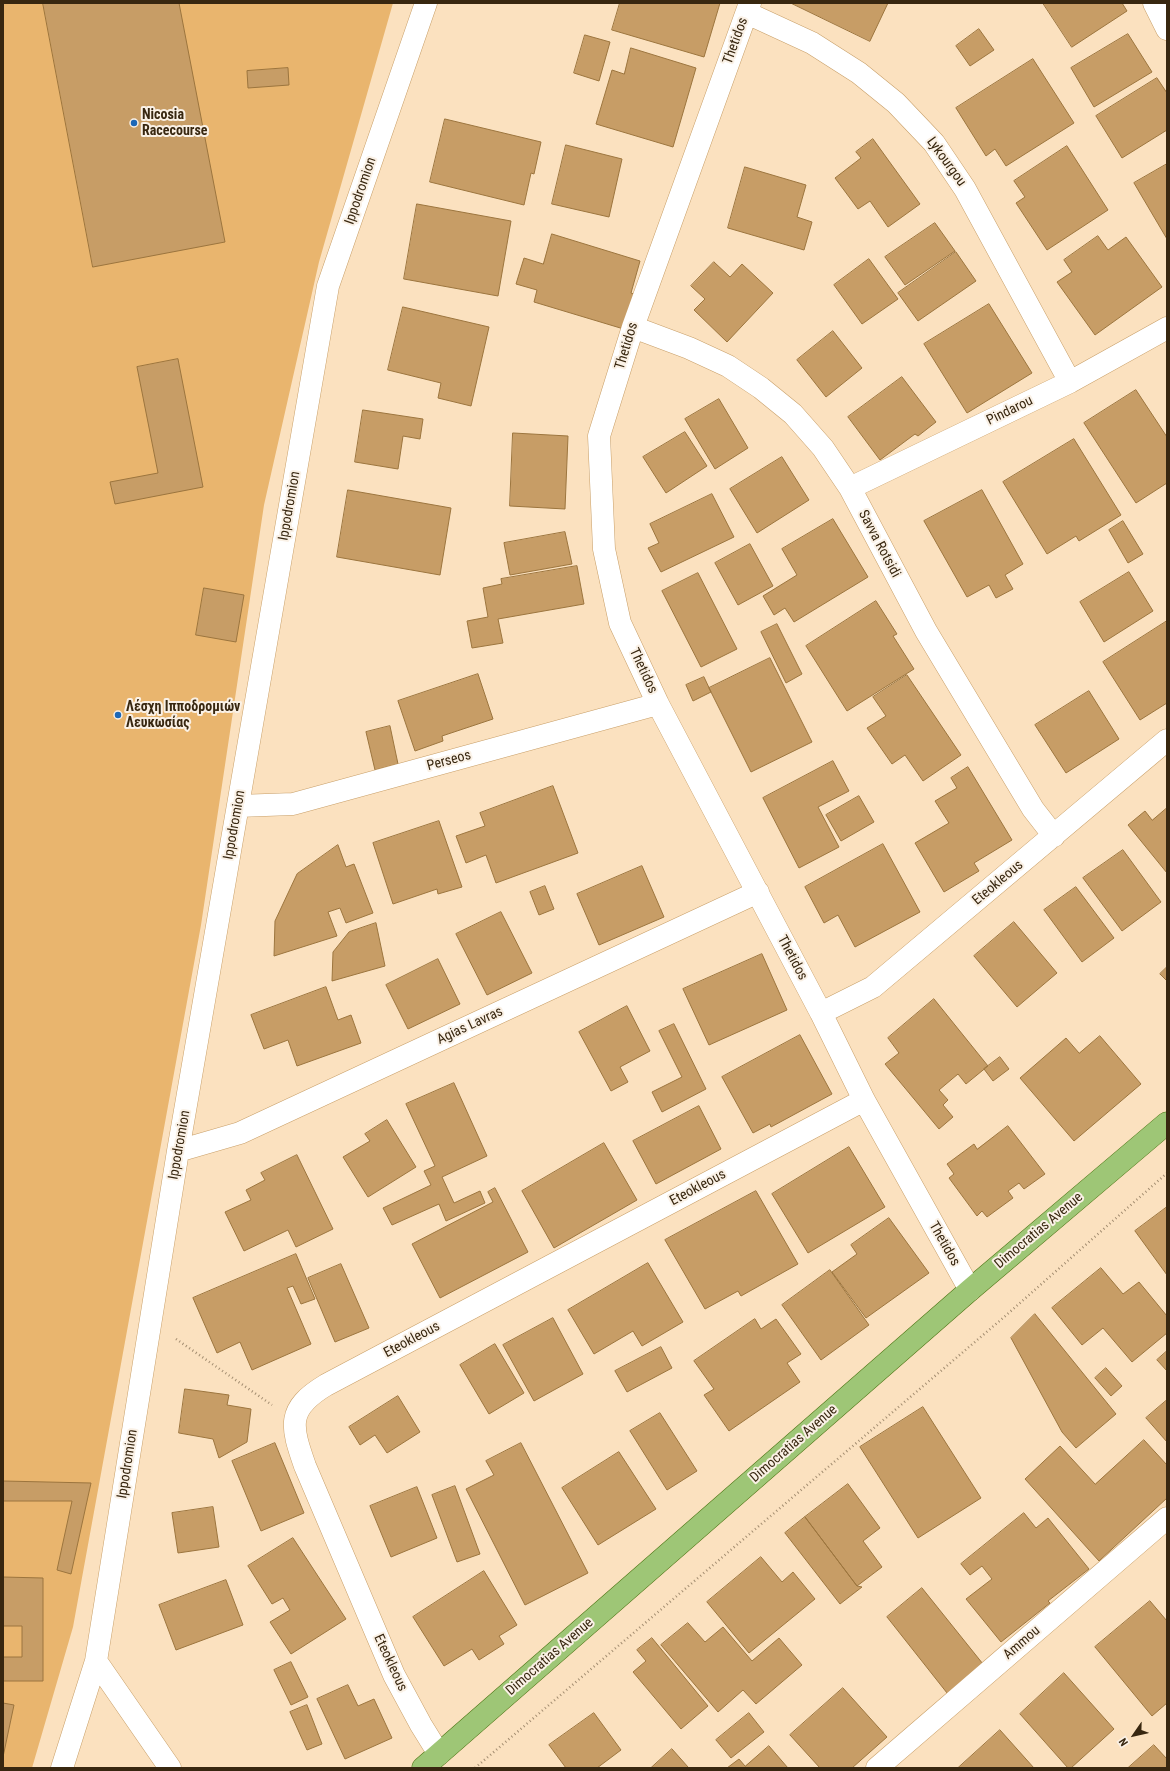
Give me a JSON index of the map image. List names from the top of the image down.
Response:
{
  "streets": {
    "main road": ["Dimocratias Avenue"],
    "street": [
      "Thetidos",
      "Lykourgou",
      "Ippodromion",
      "Pindarou",
      "Savva Rotsidi",
      "Perseos",
      "Eteokleous",
      "Agias Lavras",
      "Ammou"
    ]
  },
  "crossings": [
    ["Thetidos", "Lykourgou"],
    ["Thetidos", "Savva Rotsidi"],
    ["Thetidos", "Perseos"],
    ["Thetidos", "Eteokleous"],
    ["Thetidos", "Agias Lavras"],
    ["Thetidos", "Dimocratias Avenue"],
    ["Lykourgou", "Pindarou"],
    ["Ippodromion", "Perseos"],
    ["Ippodromion", "Agias Lavras"],
    ["Pindarou", "Savva Rotsidi"],
    ["Savva Rotsidi", "Eteokleous"],
    ["Eteokleous", "Dimocratias Avenue"]
  ],
  "places": ["Nicosia Racecourse", "Λέσχη Ιπποδρομιών Λευκωσίας"],
  "north": "bottom left"
}
